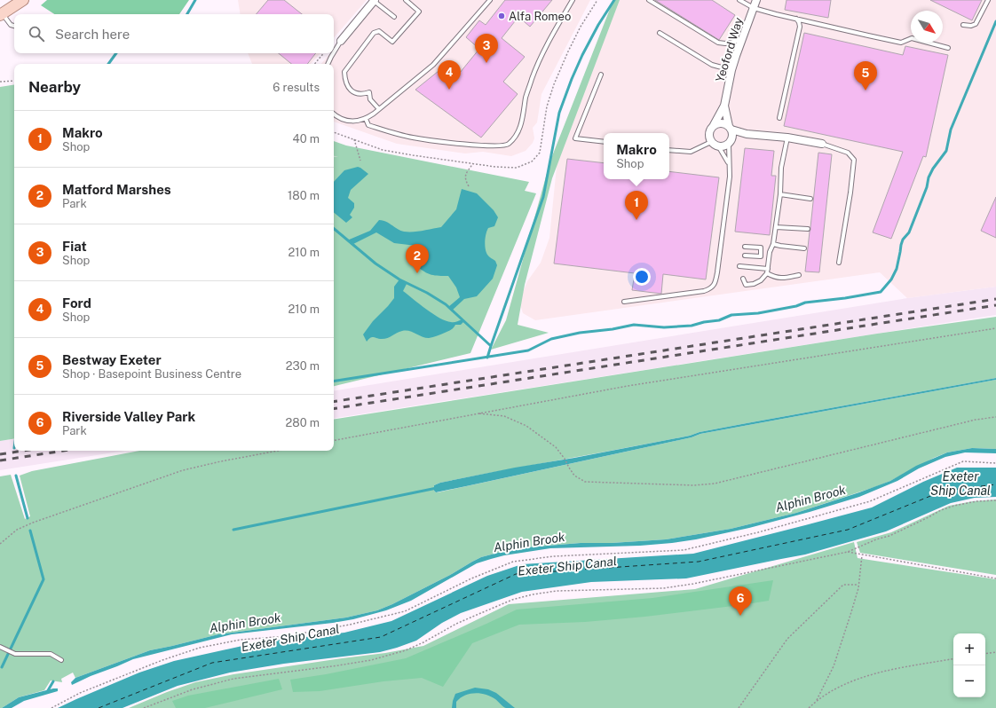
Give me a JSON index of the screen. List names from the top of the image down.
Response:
{
  "streets": {
    "street": ["Yeoford Way"]
  },
  "water": ["Exeter Ship Canal", "Alphin Brook"],
  "places": ["Alfa Romeo"],
  "north": "bottom right",
  "page": {
    "search": "Search here",
    "pins": [
      "3",
      "4",
      "5",
      "1",
      "2",
      "6"
    ],
    "heading": ["Nearby", "6 results"],
    "list": [
      {
        "mark": "1",
        "name": "Makro",
        "note": "Shop",
        "value": "40 m"
      },
      {
        "mark": "2",
        "name": "Matford Marshes",
        "note": "Park",
        "value": "180 m"
      },
      {
        "mark": "3",
        "name": "Fiat",
        "note": "Shop",
        "value": "210 m"
      },
      {
        "mark": "4",
        "name": "Ford",
        "note": "Shop",
        "value": "210 m"
      },
      {
        "mark": "5",
        "name": "Bestway Exeter",
        "note": "Shop · Basepoint Business Centre",
        "value": "230 m"
      },
      {
        "mark": "6",
        "name": "Riverside Valley Park",
        "note": "Park",
        "value": "280 m"
      }
    ],
    "popup": ["Makro", "Shop"],
    "map_buttons": ["+", "−"]
  }
}
